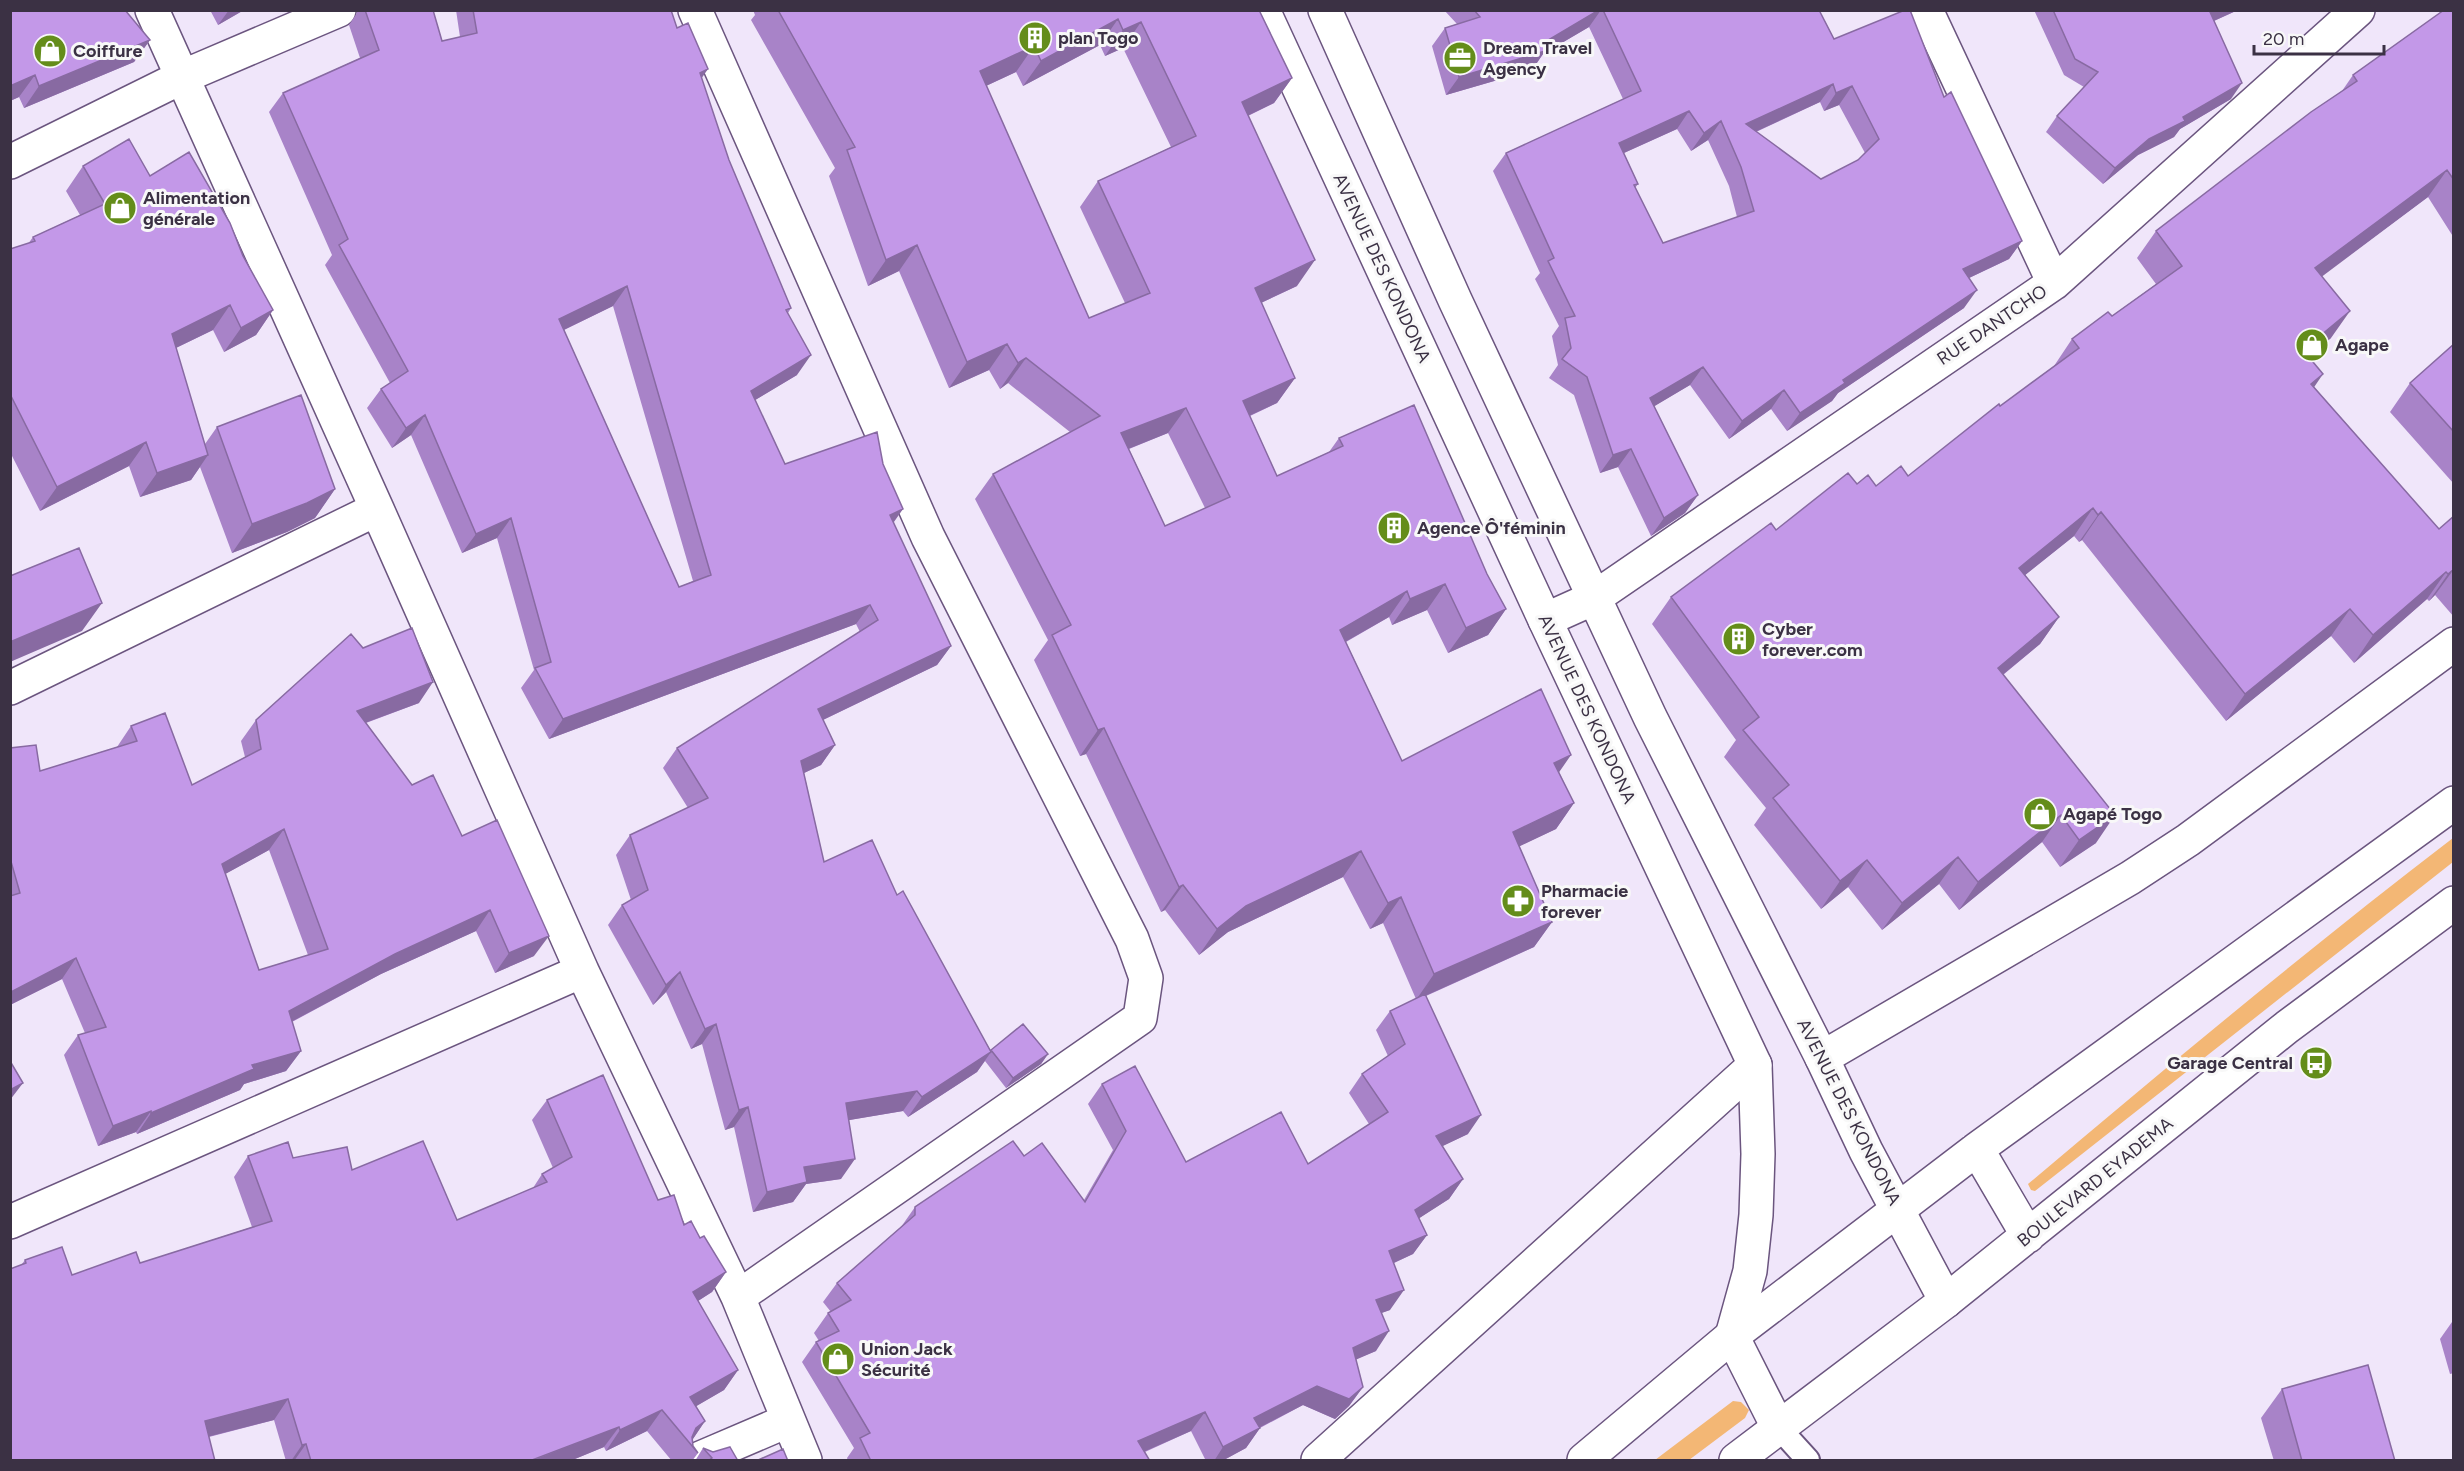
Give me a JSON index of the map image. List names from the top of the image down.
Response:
{
  "streets": {
    "main road": ["AVENUE DES KONDONA", "RUE DANTCHO", "BOULEVARD EYADEMA"]
  },
  "crossings": [
    ["AVENUE DES KONDONA", "RUE DANTCHO"],
    ["AVENUE DES KONDONA", "BOULEVARD EYADEMA"]
  ],
  "places": {
    "building": ["plan Togo", "Agence Ô'féminin", "Cyber forever.com"],
    "shop": [
      "Coiffure",
      "Alimentation générale",
      "Agape",
      "Agapé Togo",
      "Union Jack Sécurité"
    ],
    "office": ["Dream Travel Agency"],
    "pharmacy": ["Pharmacie forever"],
    "bus stop": ["Garage Central"]
  },
  "scale_bar": "20 m"
}
